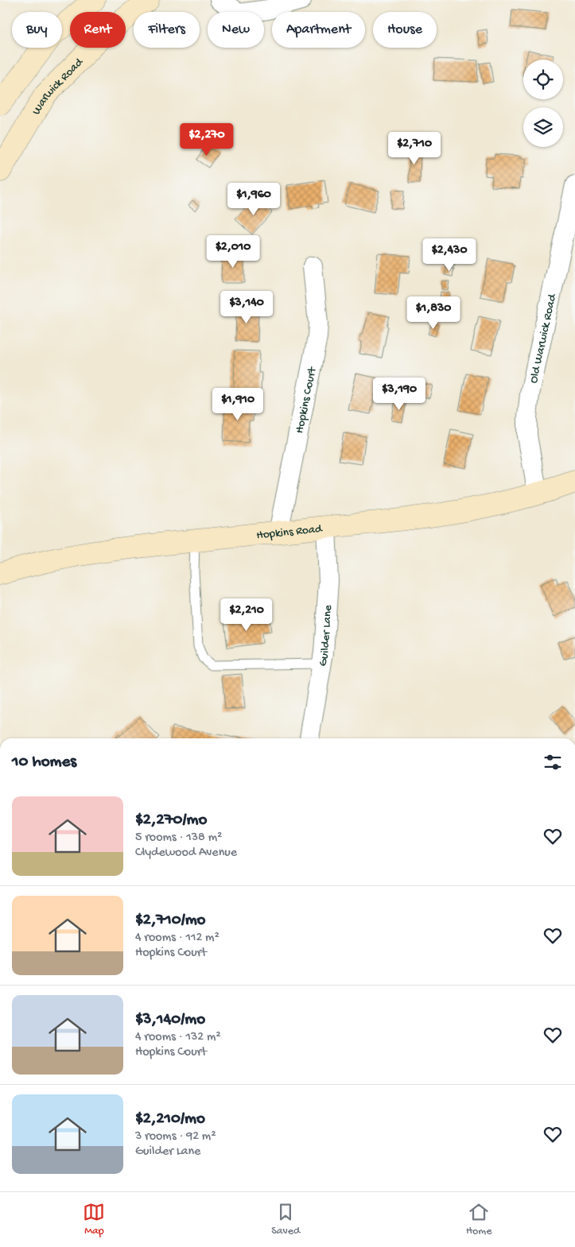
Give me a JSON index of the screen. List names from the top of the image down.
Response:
{
  "streets": {
    "main road": ["Warwick Road", "Hopkins Road"],
    "street": ["Old Warwick Road", "Hopkins Court", "Guilder Lane"]
  },
  "crossings": [
    ["Old Warwick Road", "Hopkins Road"],
    ["Hopkins Court", "Hopkins Road"],
    ["Hopkins Road", "Guilder Lane"]
  ],
  "page": {
    "chip": [
      "Buy",
      "Rent",
      "Filters",
      "New",
      "Apartment",
      "House"
    ],
    "price": [
      "$2,270",
      "$2,710",
      "$1,960",
      "$2,010",
      "$2,430",
      "$3,140",
      "$1,830",
      "$3,190",
      "$1,910",
      "$2,210"
    ],
    "heading": "10 homes",
    "list": [
      {
        "name": "$2,270/mo",
        "note": "5 rooms · 138 m² · Clydewood Avenue"
      },
      {
        "name": "$2,710/mo",
        "note": "4 rooms · 112 m² · Hopkins Court"
      },
      {
        "name": "$3,140/mo",
        "note": "4 rooms · 132 m² · Hopkins Court"
      },
      {
        "name": "$2,210/mo",
        "note": "3 rooms · 92 m² · Guilder Lane"
      }
    ],
    "tabs": ["Map", "Saved", "Home"]
  }
}
